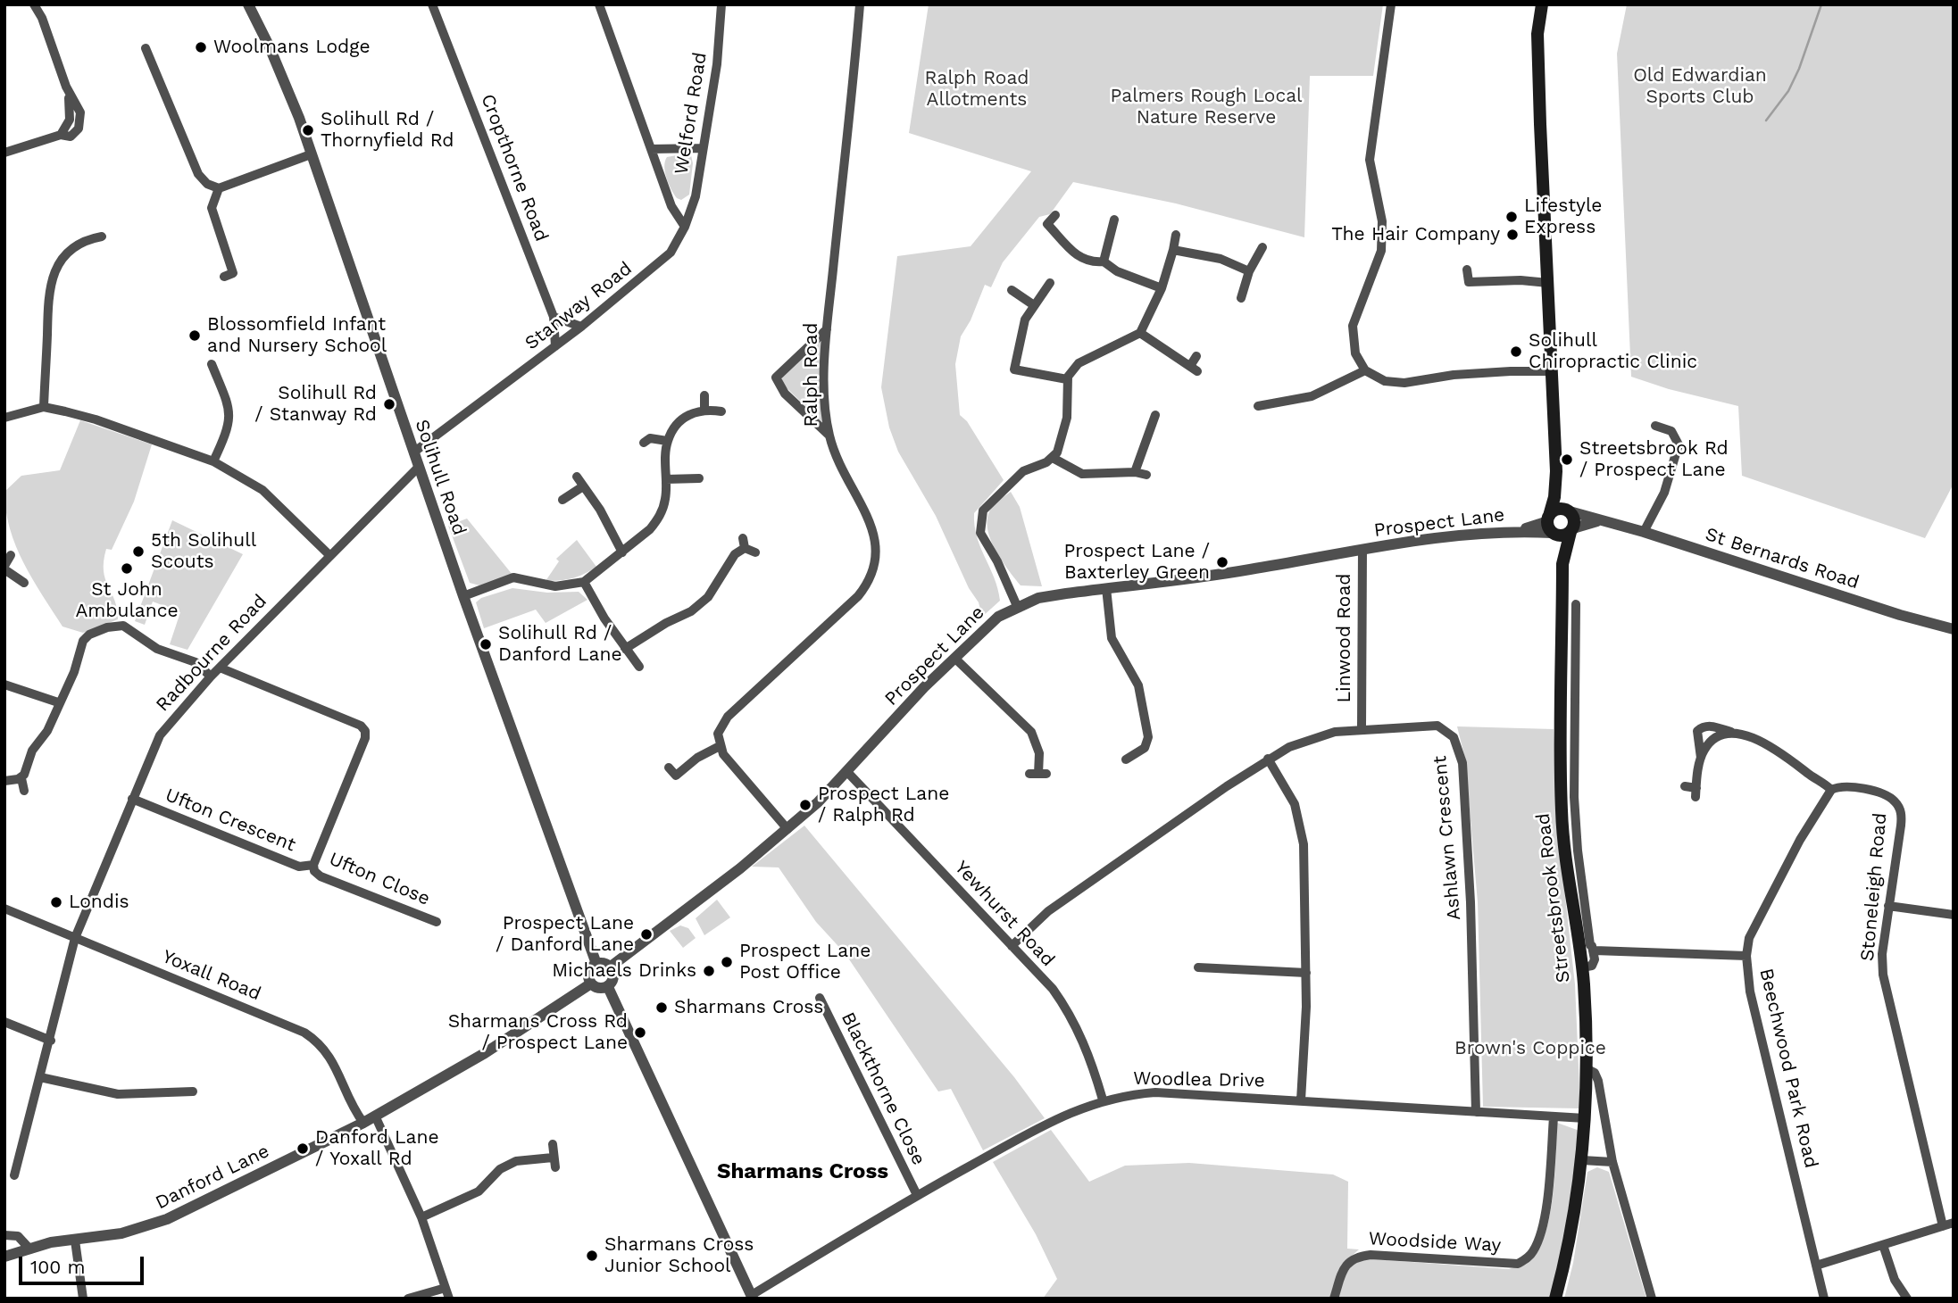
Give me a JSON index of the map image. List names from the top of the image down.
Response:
{
  "streets": {
    "main road": ["Streetsbrook Road"],
    "street": [
      "Welford Road",
      "Cropthorne Road",
      "Stanway Road",
      "Ralph Road",
      "Solihull Road",
      "Prospect Lane",
      "St Bernards Road",
      "Linwood Road",
      "Radbourne Road",
      "Ufton Crescent",
      "Ashlawn Crescent",
      "Ufton Close",
      "Stoneleigh Road",
      "Yewhurst Road",
      "Yoxall Road",
      "Beechwood Park Road",
      "Woodlea Drive",
      "Blackthorne Close",
      "Danford Lane",
      "Woodside Way"
    ]
  },
  "crossings": [
    ["Welford Road", "Stanway Road"],
    ["Cropthorne Road", "Stanway Road"],
    ["Stanway Road", "Solihull Road"],
    ["Solihull Road", "Prospect Lane"],
    ["Solihull Road", "Radbourne Road"],
    ["Solihull Road", "Danford Lane"],
    ["Prospect Lane", "Linwood Road"],
    ["Prospect Lane", "Streetsbrook Road"],
    ["Prospect Lane", "Yewhurst Road"],
    ["Prospect Lane", "Danford Lane"],
    ["St Bernards Road", "Streetsbrook Road"],
    ["Linwood Road", "Ashlawn Crescent"],
    ["Radbourne Road", "Ufton Crescent"],
    ["Radbourne Road", "Yoxall Road"],
    ["Ufton Crescent", "Ufton Close"],
    ["Ashlawn Crescent", "Yewhurst Road"],
    ["Ashlawn Crescent", "Woodlea Drive"],
    ["Stoneleigh Road", "Beechwood Park Road"],
    ["Streetsbrook Road", "Woodlea Drive"],
    ["Yewhurst Road", "Woodlea Drive"],
    ["Yoxall Road", "Danford Lane"],
    ["Woodlea Drive", "Blackthorne Close"],
    ["Woodlea Drive", "Woodside Way"]
  ],
  "districts": ["Sharmans Cross"],
  "parks": [
    "Old Edwardian Sports Club",
    "Ralph Road Allotments",
    "Palmers Rough Local Nature Reserve",
    "Brown's Coppice"
  ],
  "places": [
    "Woolmans Lodge",
    "Solihull Rd / Thornyfield Rd",
    "Lifestyle Express",
    "The Hair Company",
    "Blossomfield Infant and Nursery School",
    "Solihull Chiropractic Clinic",
    "Solihull Rd / Stanway Rd",
    "Streetsbrook Rd / Prospect Lane",
    "5th Solihull Scouts",
    "Prospect Lane / Baxterley Green",
    "St John Ambulance",
    "Solihull Rd / Danford Lane",
    "Prospect Lane / Ralph Rd",
    "Londis",
    "Prospect Lane / Danford Lane",
    "Prospect Lane Post Office",
    "Michaels Drinks",
    "Sharmans Cross",
    "Sharmans Cross Rd / Prospect Lane",
    "Danford Lane / Yoxall Rd",
    "Sharmans Cross Junior School"
  ],
  "scale_bar": "100 m"
}
